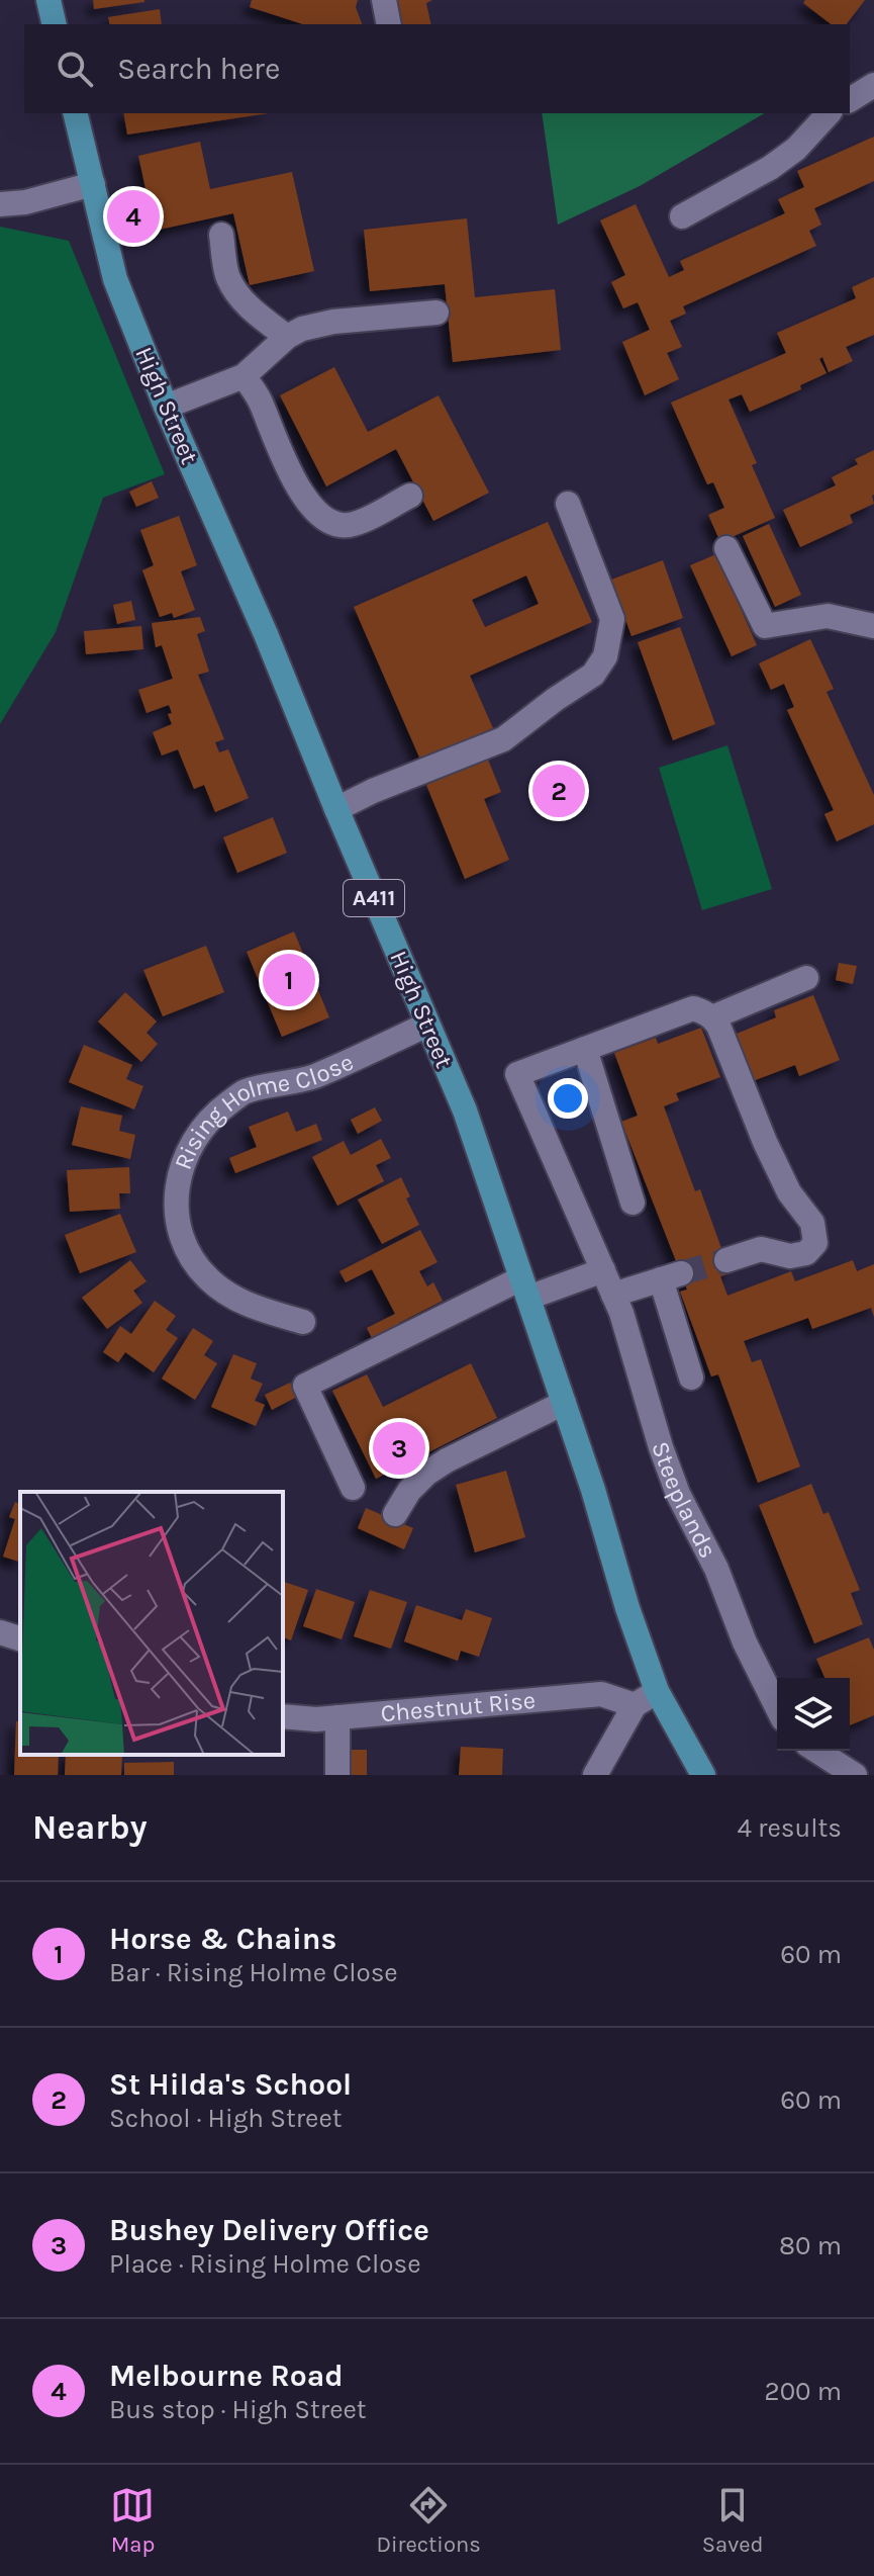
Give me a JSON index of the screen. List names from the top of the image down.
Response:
{
  "streets": {
    "main road": ["High Street", "A411"],
    "street": ["Rising Holme Close", "Steeplands", "Chestnut Rise"]
  },
  "crossings": [
    ["High Street", "A411"],
    ["High Street", "Rising Holme Close"]
  ],
  "page": {
    "search": "Search here",
    "pins": [
      "4",
      "2",
      "1",
      "3"
    ],
    "heading": ["Nearby", "4 results"],
    "list": [
      {
        "mark": "1",
        "name": "Horse & Chains",
        "note": "Bar · Rising Holme Close",
        "value": "60 m"
      },
      {
        "mark": "2",
        "name": "St Hilda's School",
        "note": "School · High Street",
        "value": "60 m"
      },
      {
        "mark": "3",
        "name": "Bushey Delivery Office",
        "note": "Place · Rising Holme Close",
        "value": "80 m"
      },
      {
        "mark": "4",
        "name": "Melbourne Road",
        "note": "Bus stop · High Street",
        "value": "200 m"
      }
    ],
    "nav": ["Map", "Directions", "Saved"]
  }
}
